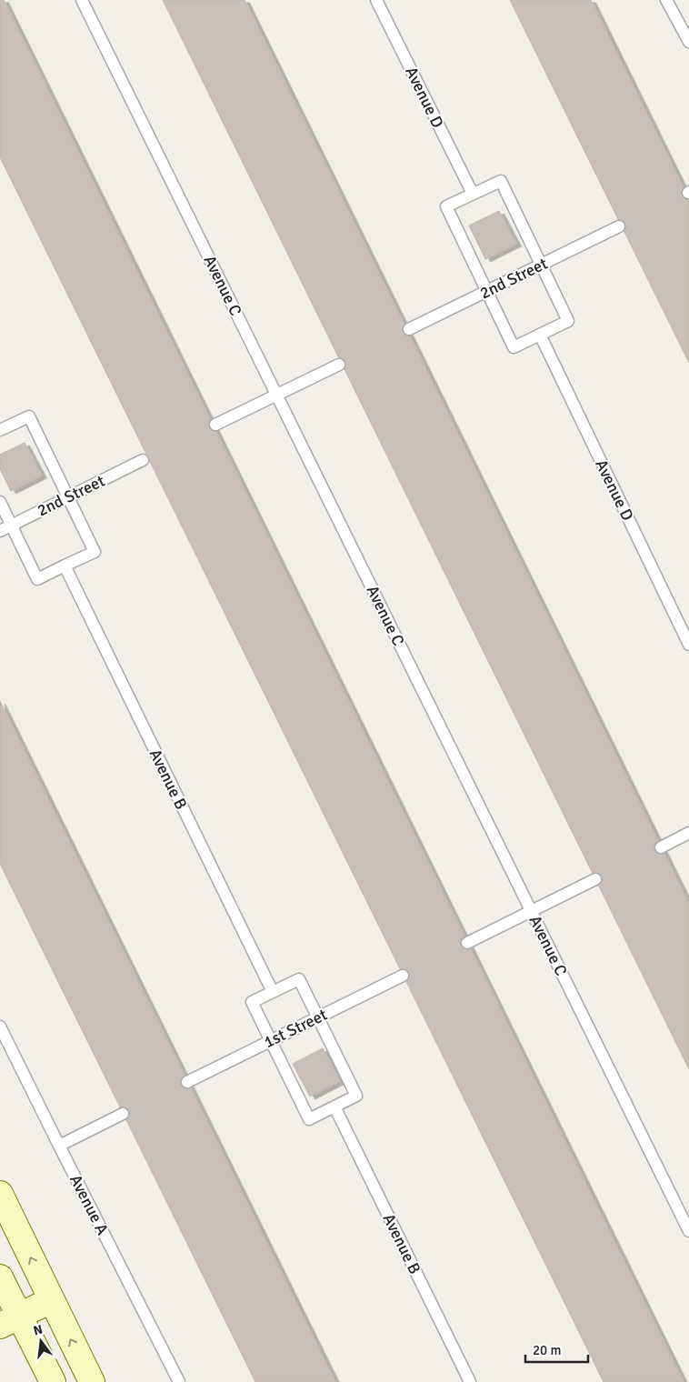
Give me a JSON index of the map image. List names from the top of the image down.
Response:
{
  "streets": {
    "lane": [
      "Avenue D",
      "2nd Street",
      "Avenue C",
      "Avenue B",
      "1st Street",
      "Avenue A"
    ]
  },
  "scale_bar": "20 m",
  "north": "top"
}
